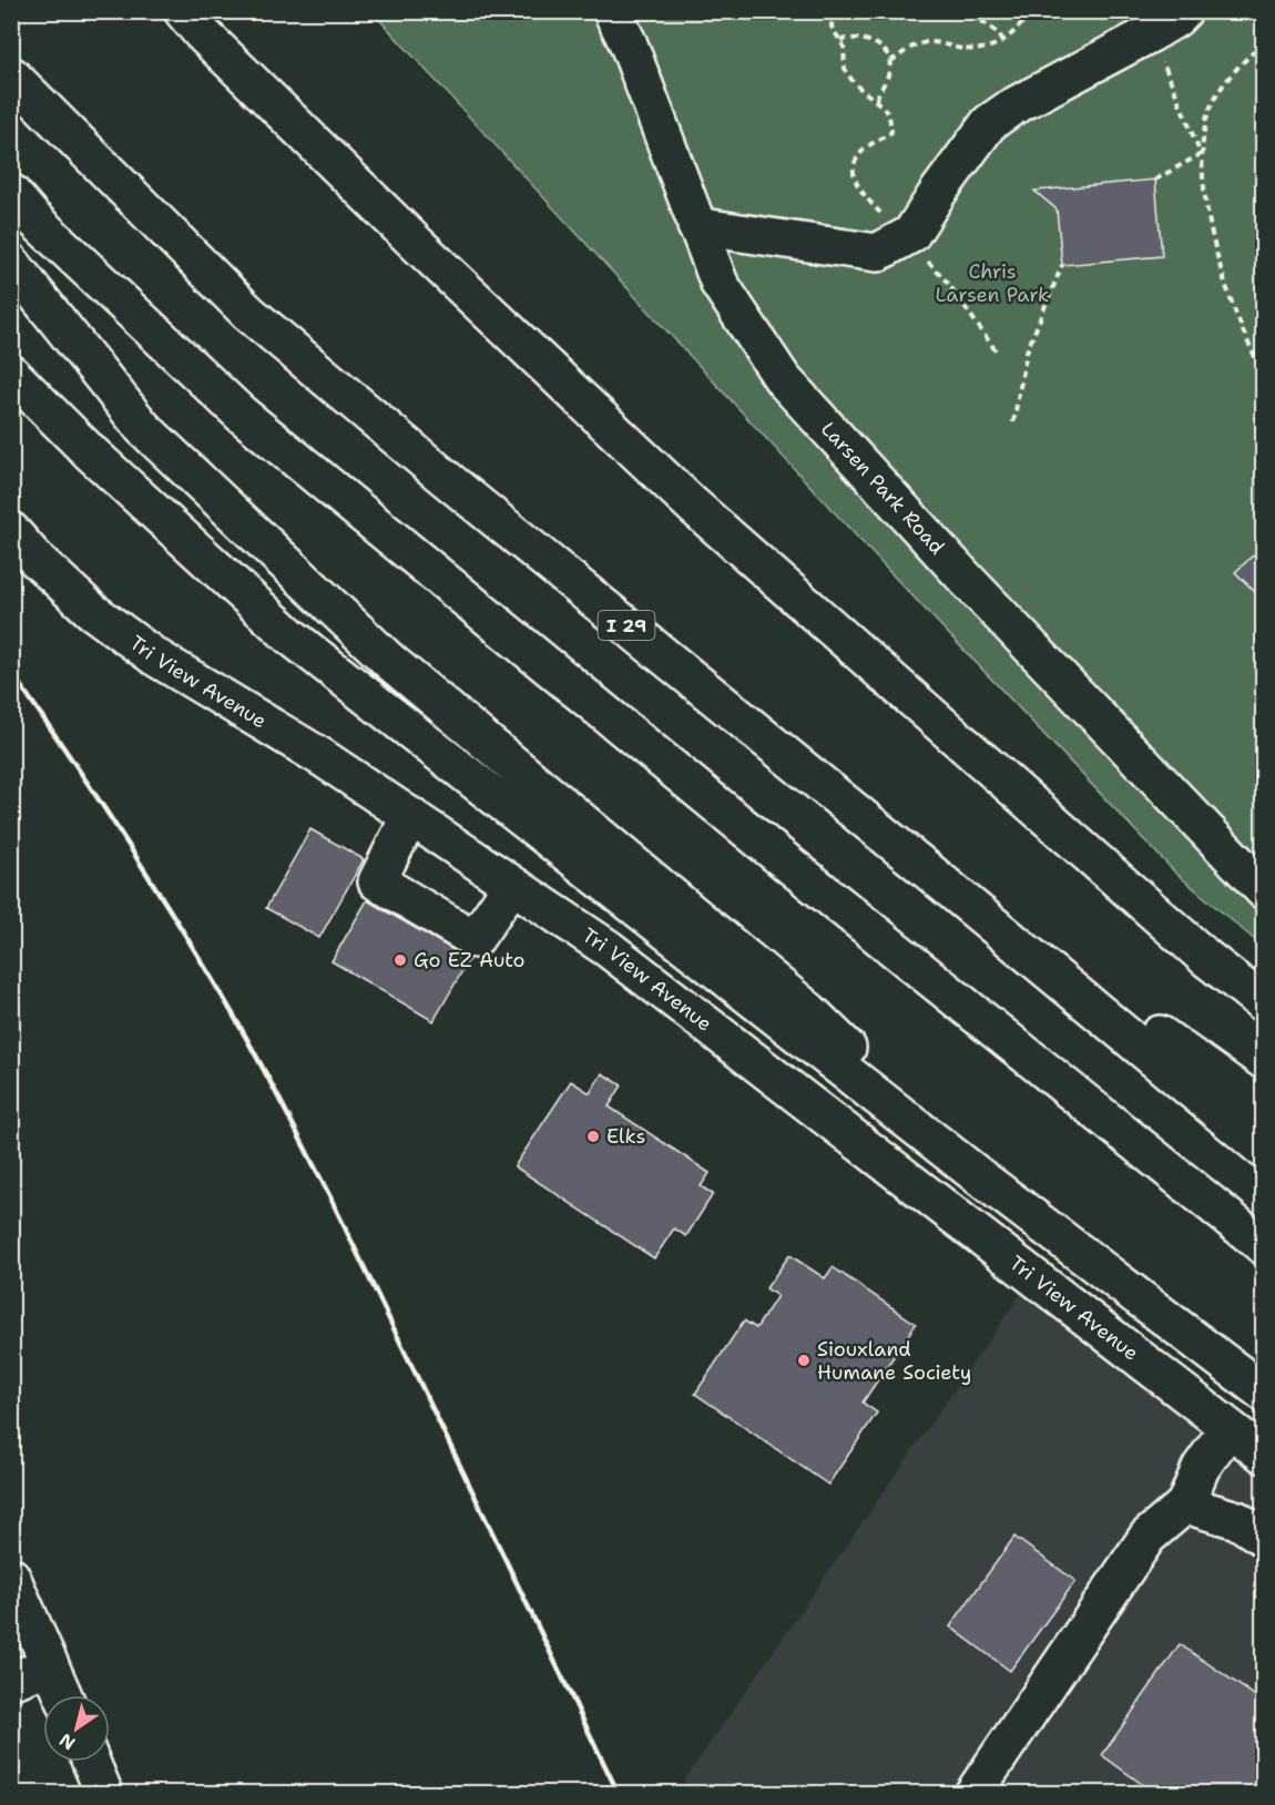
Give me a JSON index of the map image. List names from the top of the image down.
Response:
{
  "streets": {
    "main road": ["Larsen Park Road", "I 29", "Tri View Avenue"]
  },
  "parks": ["Chris Larsen Park"],
  "places": ["Go EZ Auto", "Elks", "Siouxland Humane Society"],
  "north": "bottom left"
}
